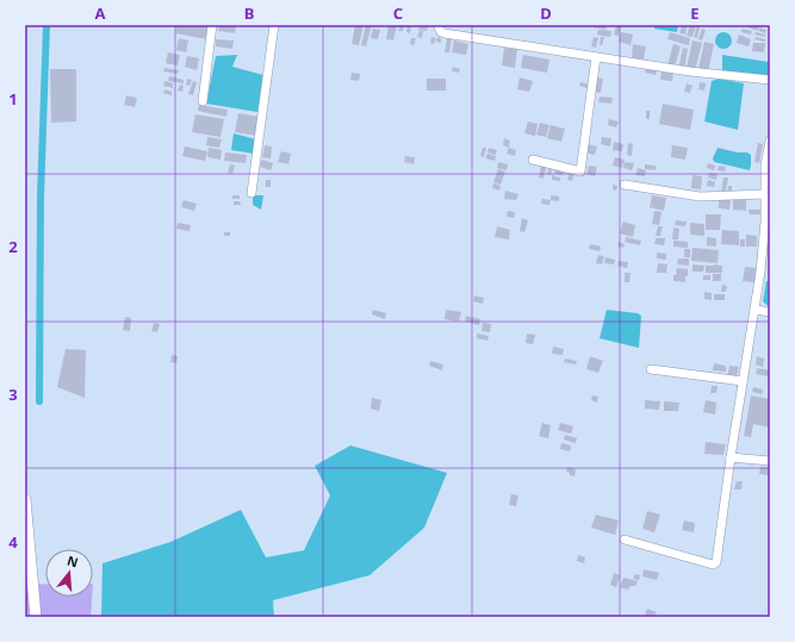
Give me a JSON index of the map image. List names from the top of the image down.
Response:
{
  "north": "top",
  "grid": {
    "columns": [
      "A",
      "B",
      "C",
      "D",
      "E"
    ],
    "rows": [
      "1",
      "2",
      "3",
      "4"
    ]
  }
}
